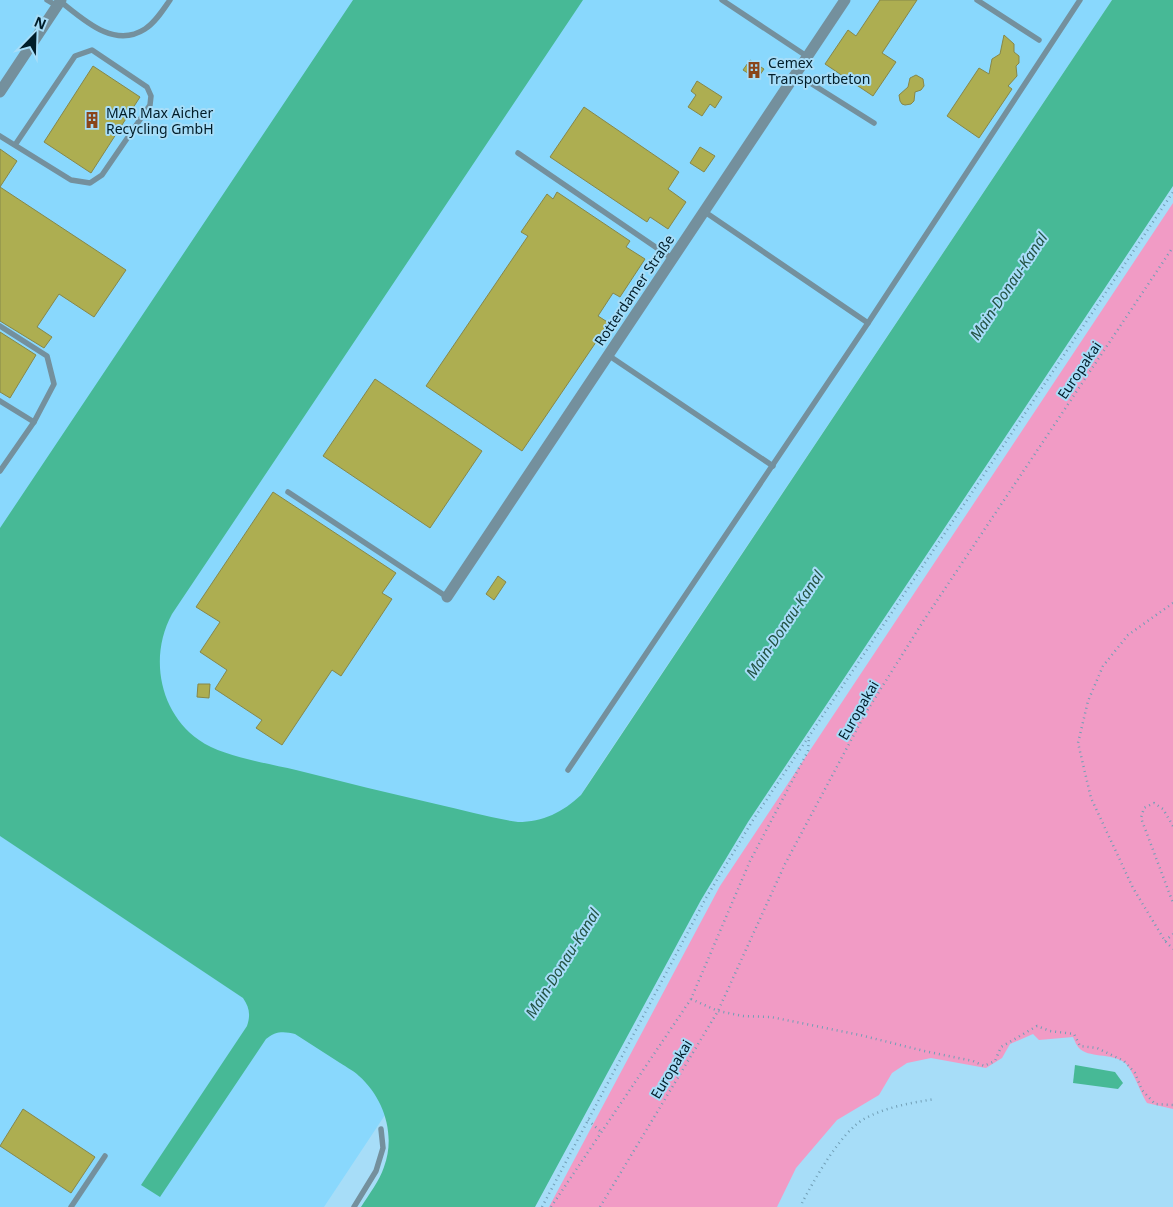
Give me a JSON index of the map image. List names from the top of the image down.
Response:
{
  "streets": {
    "street": ["Rotterdamer Straße"],
    "path": ["Europakai"]
  },
  "water": ["Main-Donau-Kanal"],
  "places": {
    "building": ["Cemex Transportbeton", "MAR Max Aicher Recycling GmbH"]
  },
  "north": "top right"
}
